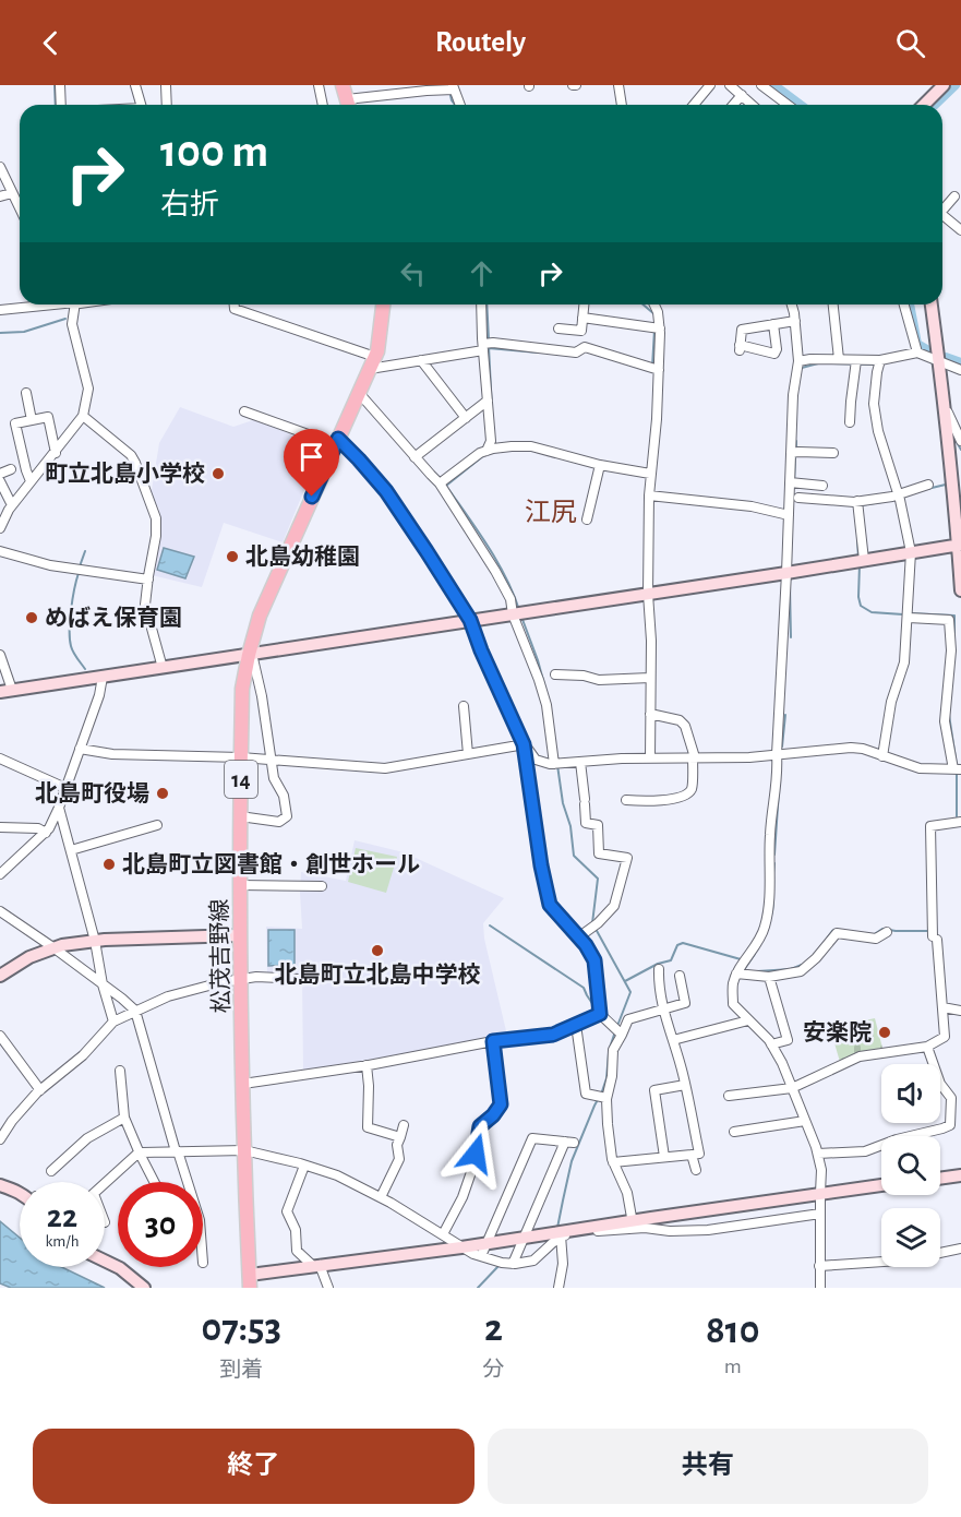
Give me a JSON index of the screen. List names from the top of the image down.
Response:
{
  "streets": {
    "main road": ["14", "松茂吉野線"]
  },
  "districts": ["江尻"],
  "places": [
    "町立北島小学校",
    "北島幼稚園",
    "めばえ保育園",
    "北島町役場",
    "北島町立図書館・創世ホール",
    "北島町立北島中学校",
    "安楽院"
  ],
  "page": {
    "header": "Routely",
    "turn": ["100 m", "右折"],
    "speed": "22 km/h",
    "limit": "30",
    "eta": [
      "07:53",
      "到着",
      "2",
      "分",
      "810",
      "m"
    ],
    "buttons": ["終了", "共有"]
  }
}
